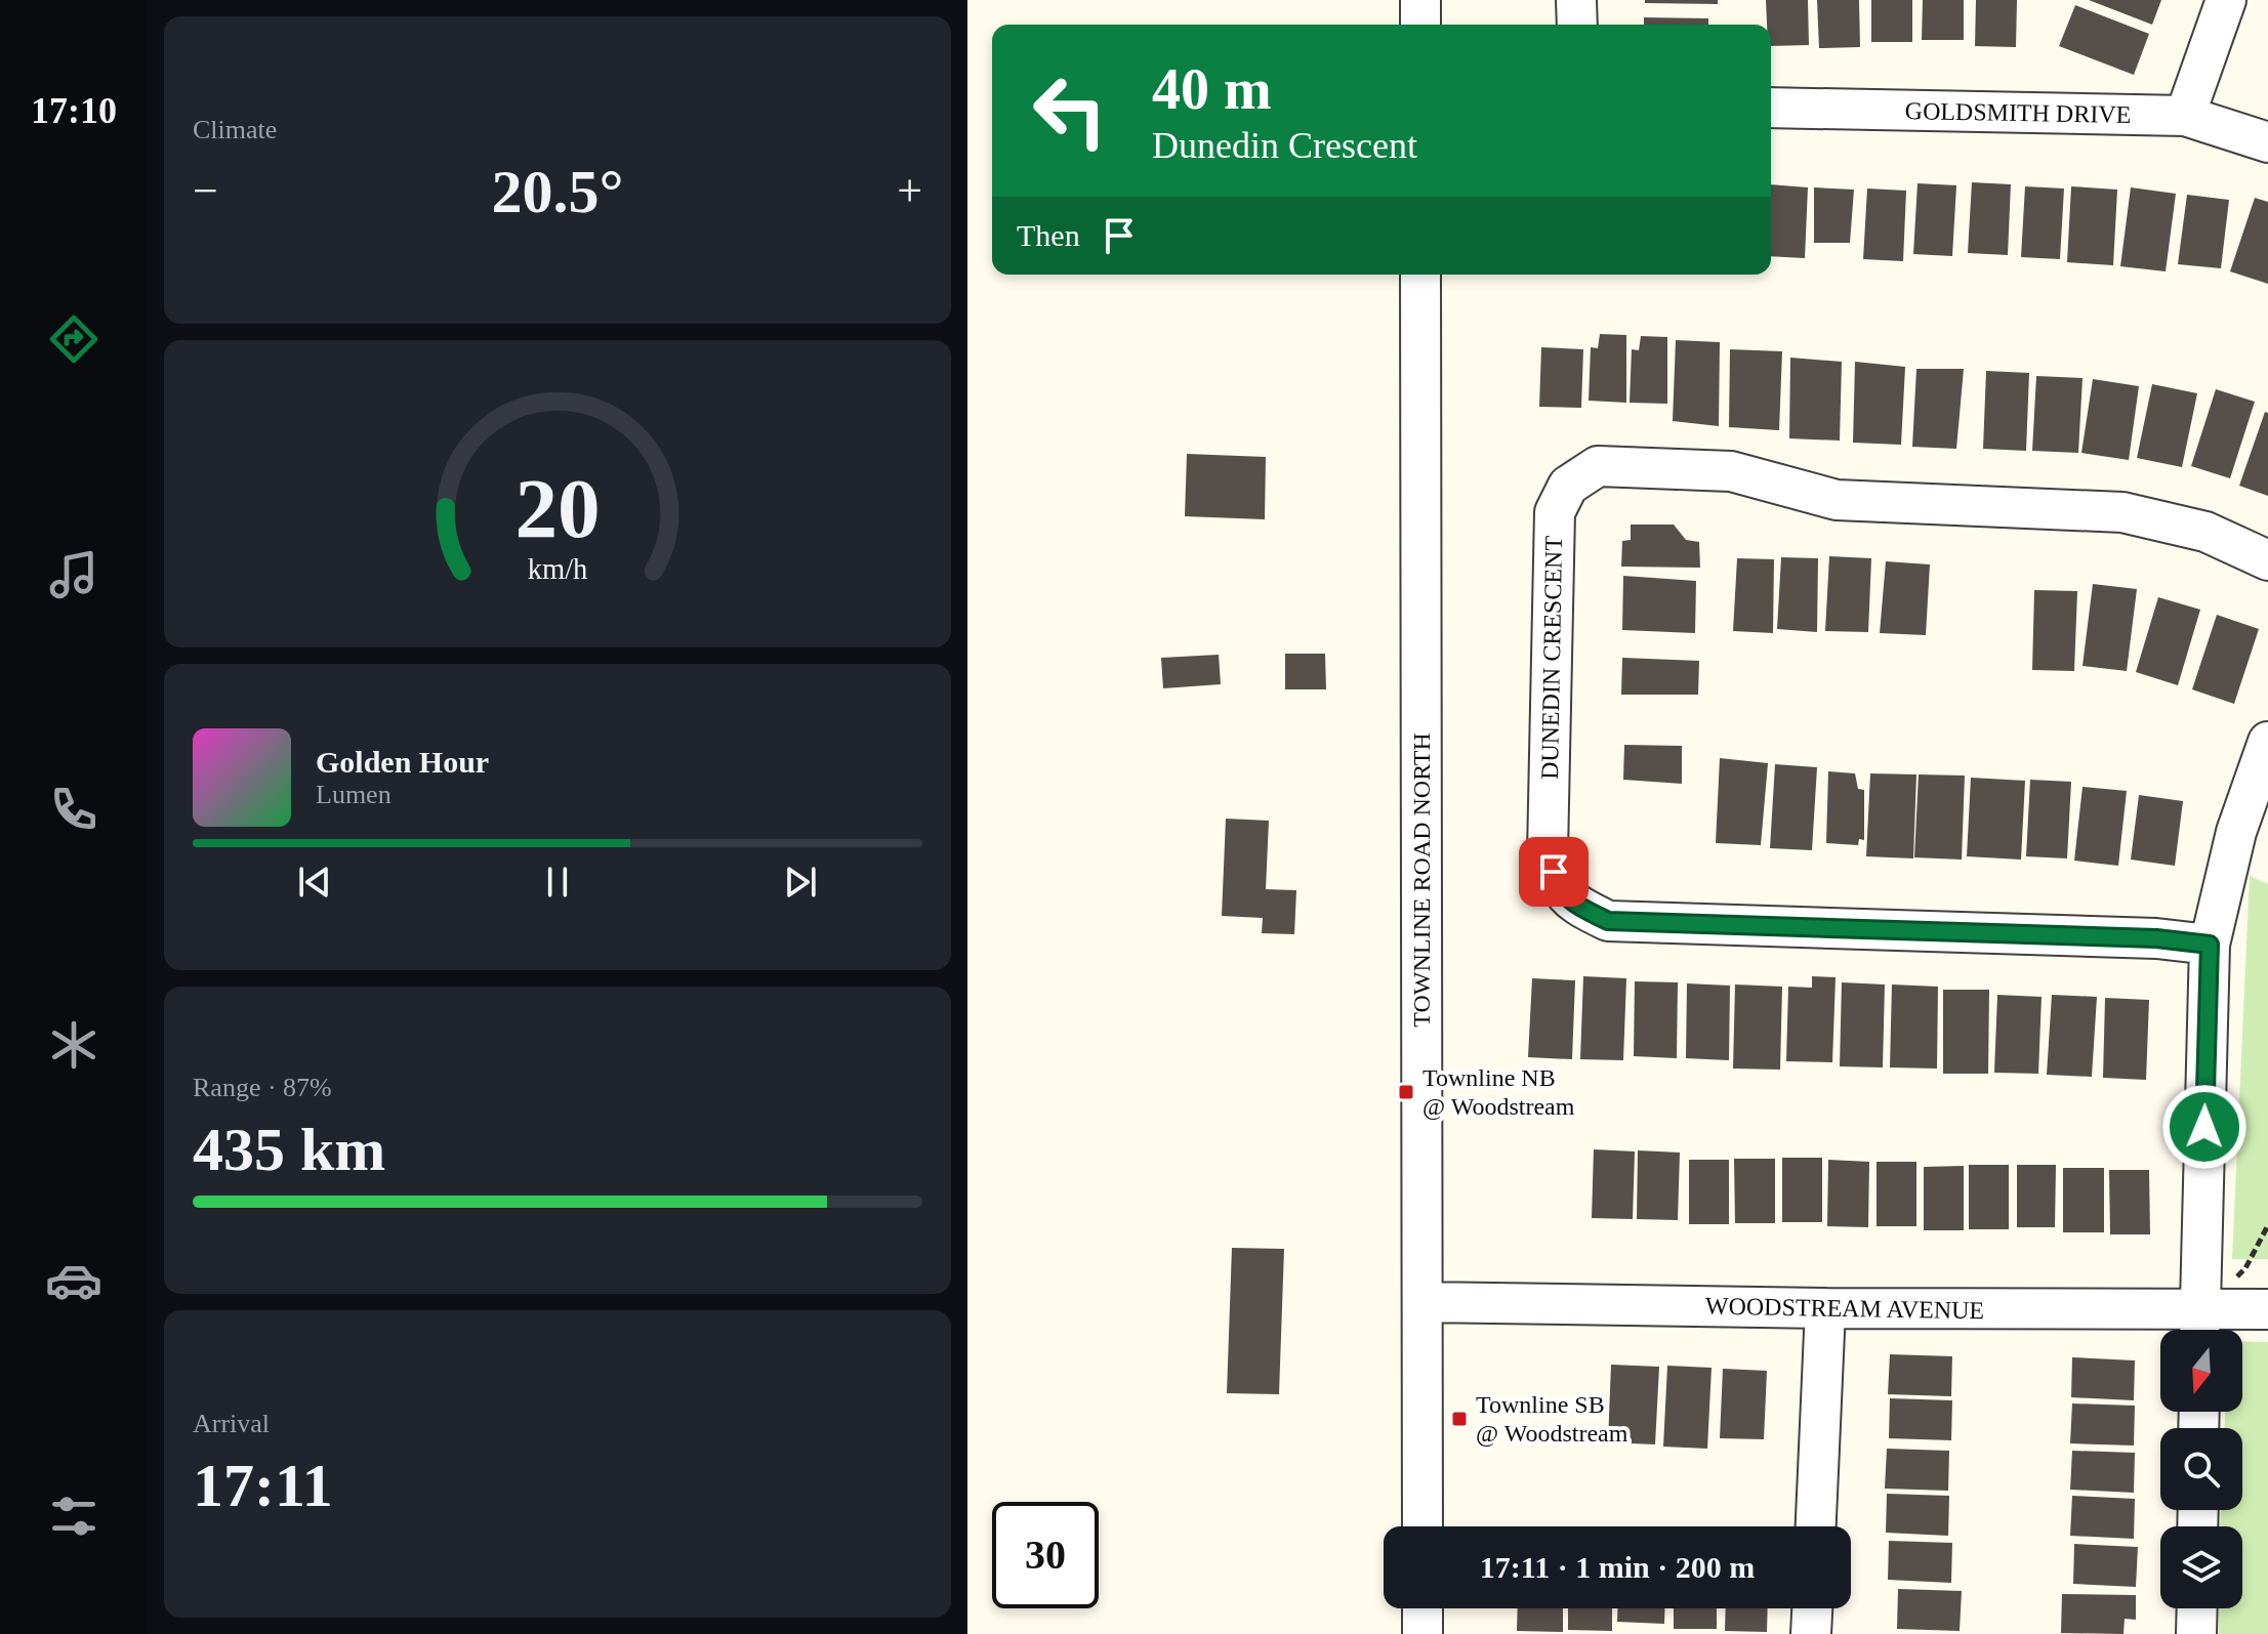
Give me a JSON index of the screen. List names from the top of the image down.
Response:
{
  "streets": {
    "street": [
      "GOLDSMITH DRIVE",
      "DUNEDIN CRESCENT",
      "TOWNLINE ROAD NORTH",
      "WOODSTREAM AVENUE"
    ]
  },
  "crossings": [
    ["TOWNLINE ROAD NORTH", "WOODSTREAM AVENUE"]
  ],
  "places": {
    "transit": ["Townline NB @ Woodstream", "Townline SB @ Woodstream"]
  },
  "north": "bottom",
  "page": {
    "tabs": "17:10",
    "tile": [
      "Climate",
      ["Range · 87%", "435 km"],
      ["Arrival", "17:11"]
    ],
    "turn": ["40 m", "Dunedin Crescent"],
    "heat": ["−", "20.5°", "+"],
    "then": "Then",
    "song": ["Golden Hour", "Lumen"],
    "limit": "30",
    "trip": "17:11 · 1 min · 200 m",
    "gauge": ["20", "km/h"]
  }
}
